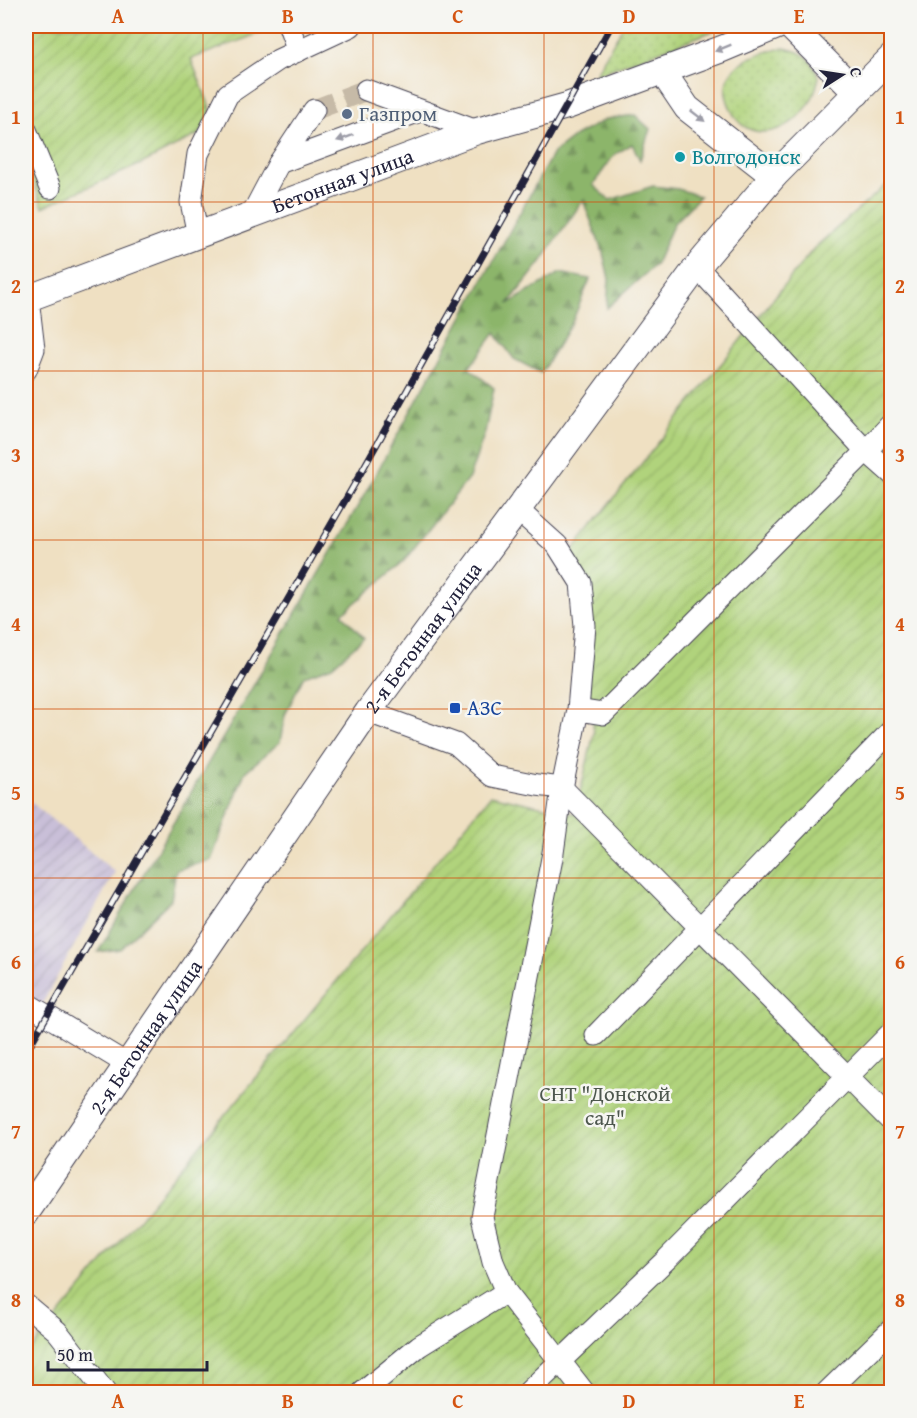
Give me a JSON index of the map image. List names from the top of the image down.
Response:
{
  "streets": {
    "main road": ["Бетонная улица", "2-я Бетонная улица"]
  },
  "parks": ["СНТ \"Донской сад\""],
  "places": {
    "other": ["Газпром", "Волгодонск"],
    "transit": ["АЗС"]
  },
  "scale_bar": "50 m",
  "north": "right",
  "grid": {
    "columns": [
      "A",
      "B",
      "C",
      "D",
      "E"
    ],
    "rows": [
      "1",
      "2",
      "3",
      "4",
      "5",
      "6",
      "7",
      "8"
    ]
  }
}
